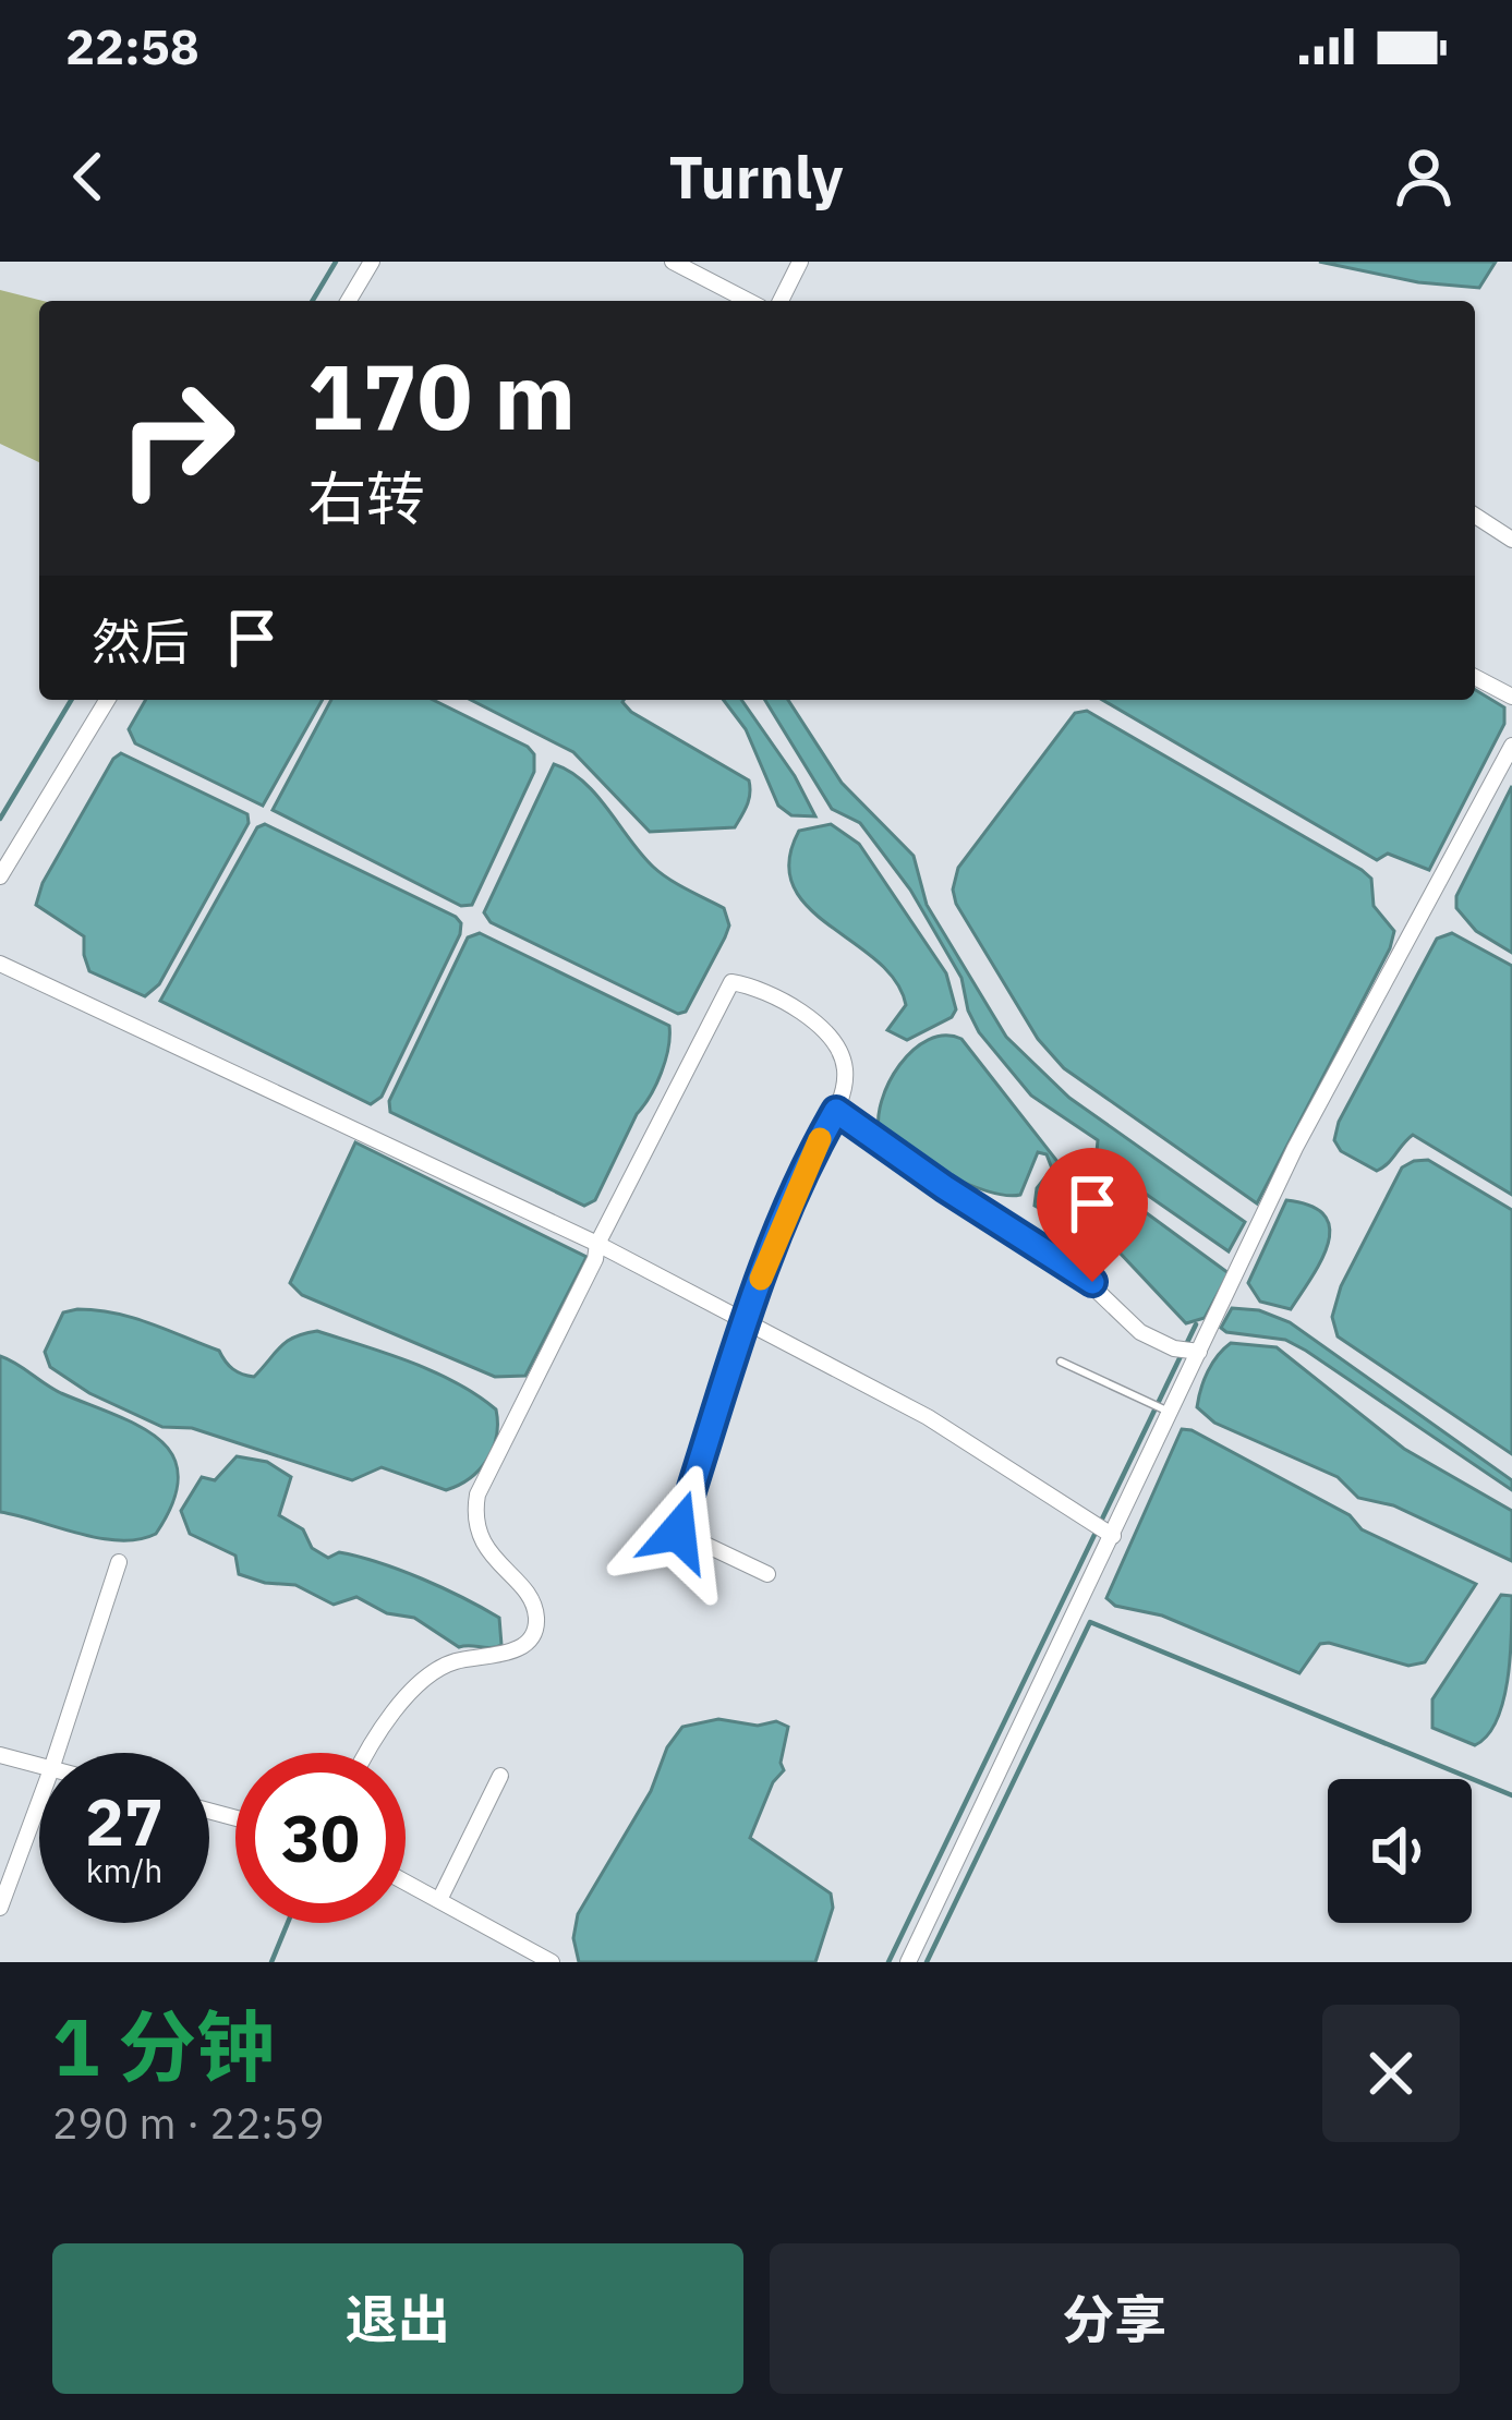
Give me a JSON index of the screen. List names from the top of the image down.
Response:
{
  "page": {
    "status": "22:58",
    "header": "Turnly",
    "turn": ["170 m", "右转"],
    "then": "然后",
    "speed": "27 km/h",
    "limit": "30",
    "heading": ["1 分钟", "290 m · 22:59"],
    "buttons": ["退出", "分享"]
  }
}
